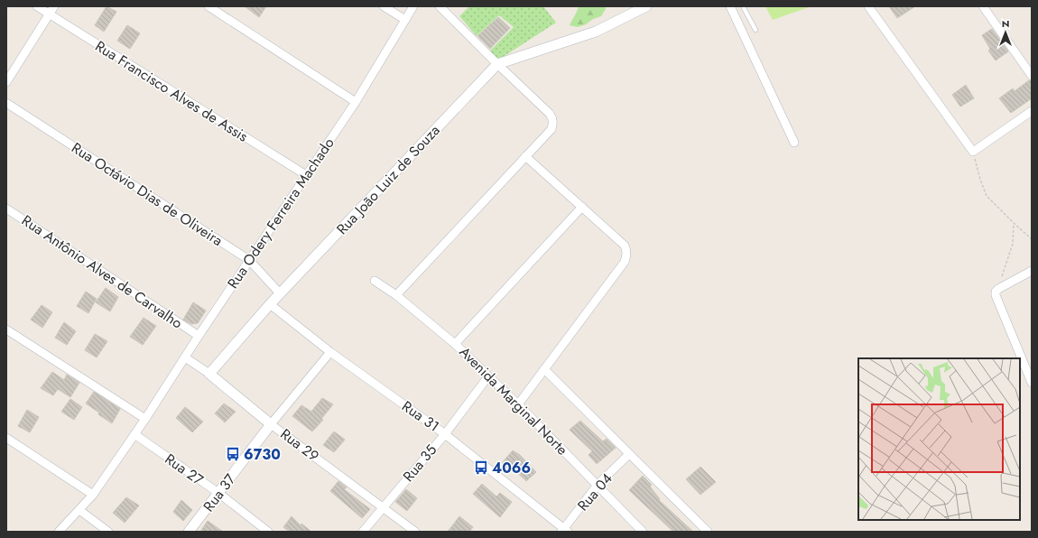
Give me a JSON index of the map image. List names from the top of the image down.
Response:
{
  "streets": {
    "street": [
      "Rua Francisco Alves de Assis",
      "Rua João Luiz de Souza",
      "Rua Octávio Dias de Oliveira",
      "Rua Odery Ferreira Machado",
      "Rua Antônio Alves de Carvalho",
      "Avenida Marginal Norte",
      "Rua 31",
      "Rua 29",
      "Rua 35",
      "Rua 27",
      "Rua 04",
      "Rua 37"
    ]
  },
  "crossings": [
    ["Rua Francisco Alves de Assis", "Rua Odery Ferreira Machado"],
    ["Rua João Luiz de Souza", "Rua Octávio Dias de Oliveira"],
    ["Rua João Luiz de Souza", "Rua 31"],
    ["Rua João Luiz de Souza", "Rua 29"],
    ["Rua Octávio Dias de Oliveira", "Rua Odery Ferreira Machado"],
    ["Rua Odery Ferreira Machado", "Rua Antônio Alves de Carvalho"],
    ["Rua Odery Ferreira Machado", "Rua 29"],
    ["Avenida Marginal Norte", "Rua 35"],
    ["Avenida Marginal Norte", "Rua 04"],
    ["Rua 31", "Rua 35"],
    ["Rua 31", "Rua 04"],
    ["Rua 31", "Rua 37"],
    ["Rua 29", "Rua 35"],
    ["Rua 29", "Rua 37"],
    ["Rua 27", "Rua 37"]
  ],
  "places": {
    "bus stop": ["6730", "4066"]
  },
  "north": "top"
}
